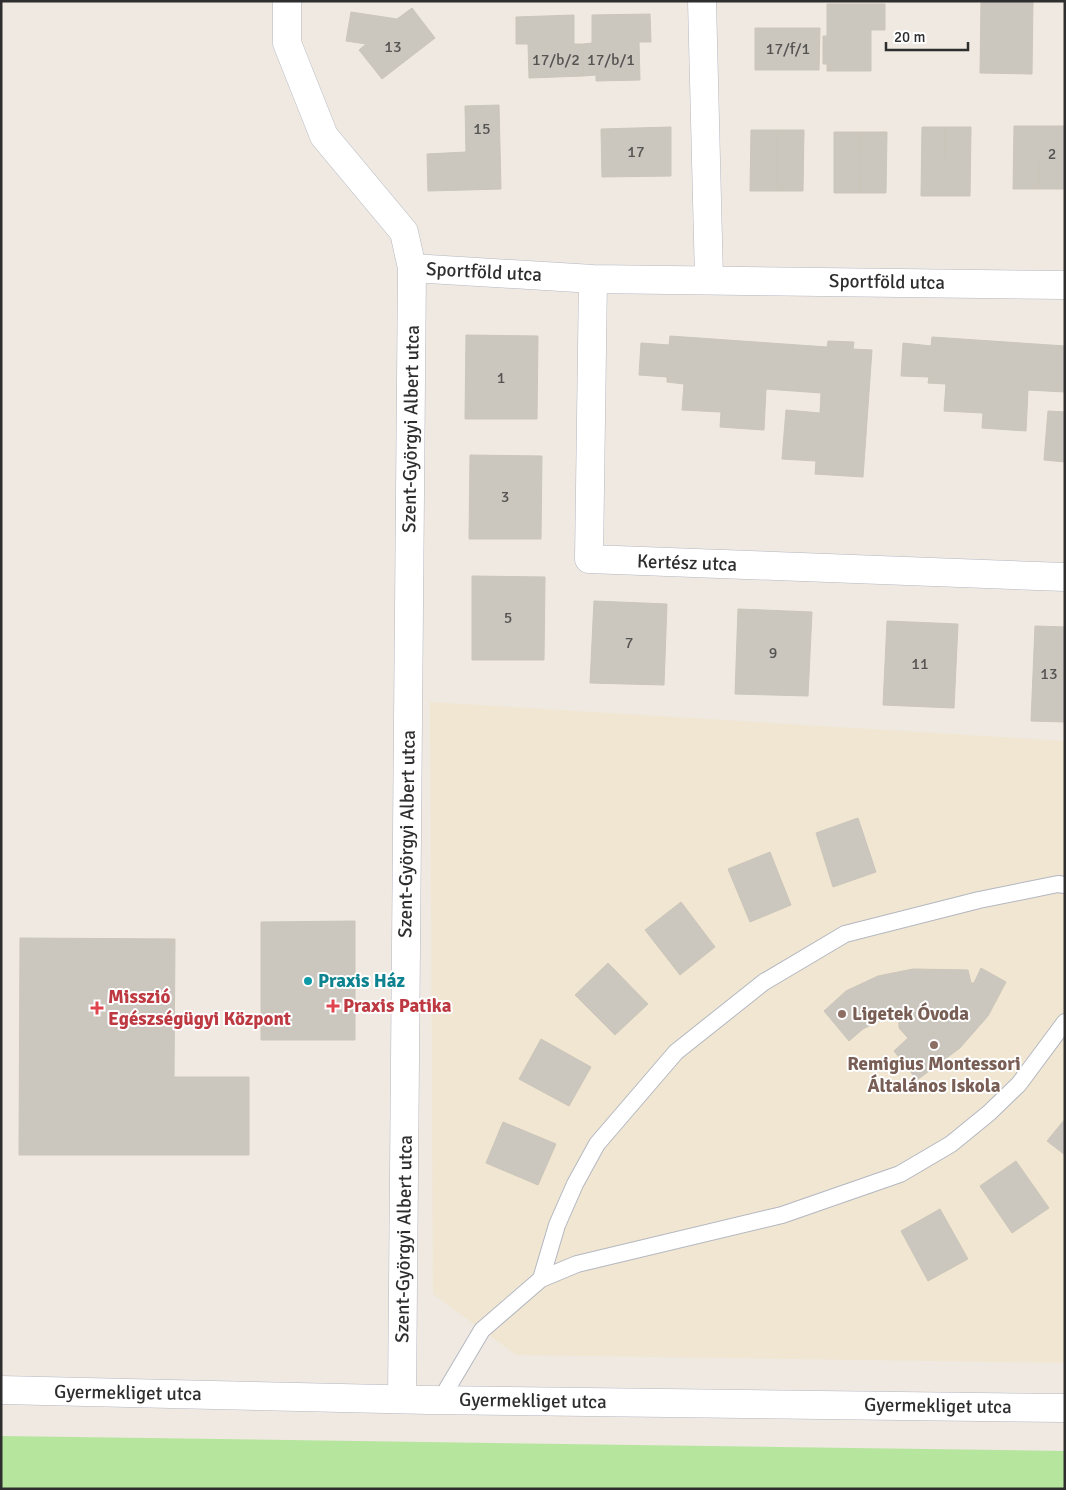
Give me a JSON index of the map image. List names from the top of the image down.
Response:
{
  "streets": {
    "street": [
      "Sportföld utca",
      "Szent-Györgyi Albert utca",
      "Kertész utca",
      "Gyermekliget utca"
    ]
  },
  "crossings": [
    ["Sportföld utca", "Szent-Györgyi Albert utca"],
    ["Sportföld utca", "Kertész utca"],
    ["Szent-Györgyi Albert utca", "Gyermekliget utca"]
  ],
  "places": {
    "other": ["Praxis Ház", "Ligetek Óvoda", "Remigius Montessori Általános Iskola"],
    "health": ["Praxis Patika", "Misszió Egészségügyi Központ"]
  },
  "house_numbers": [
    "13",
    "17/f/1",
    "17/b/2",
    "17/b/1",
    "15",
    "17",
    "2",
    "1",
    "3",
    "5",
    "7",
    "9",
    "11",
    "13"
  ],
  "scale_bar": "20 m"
}
